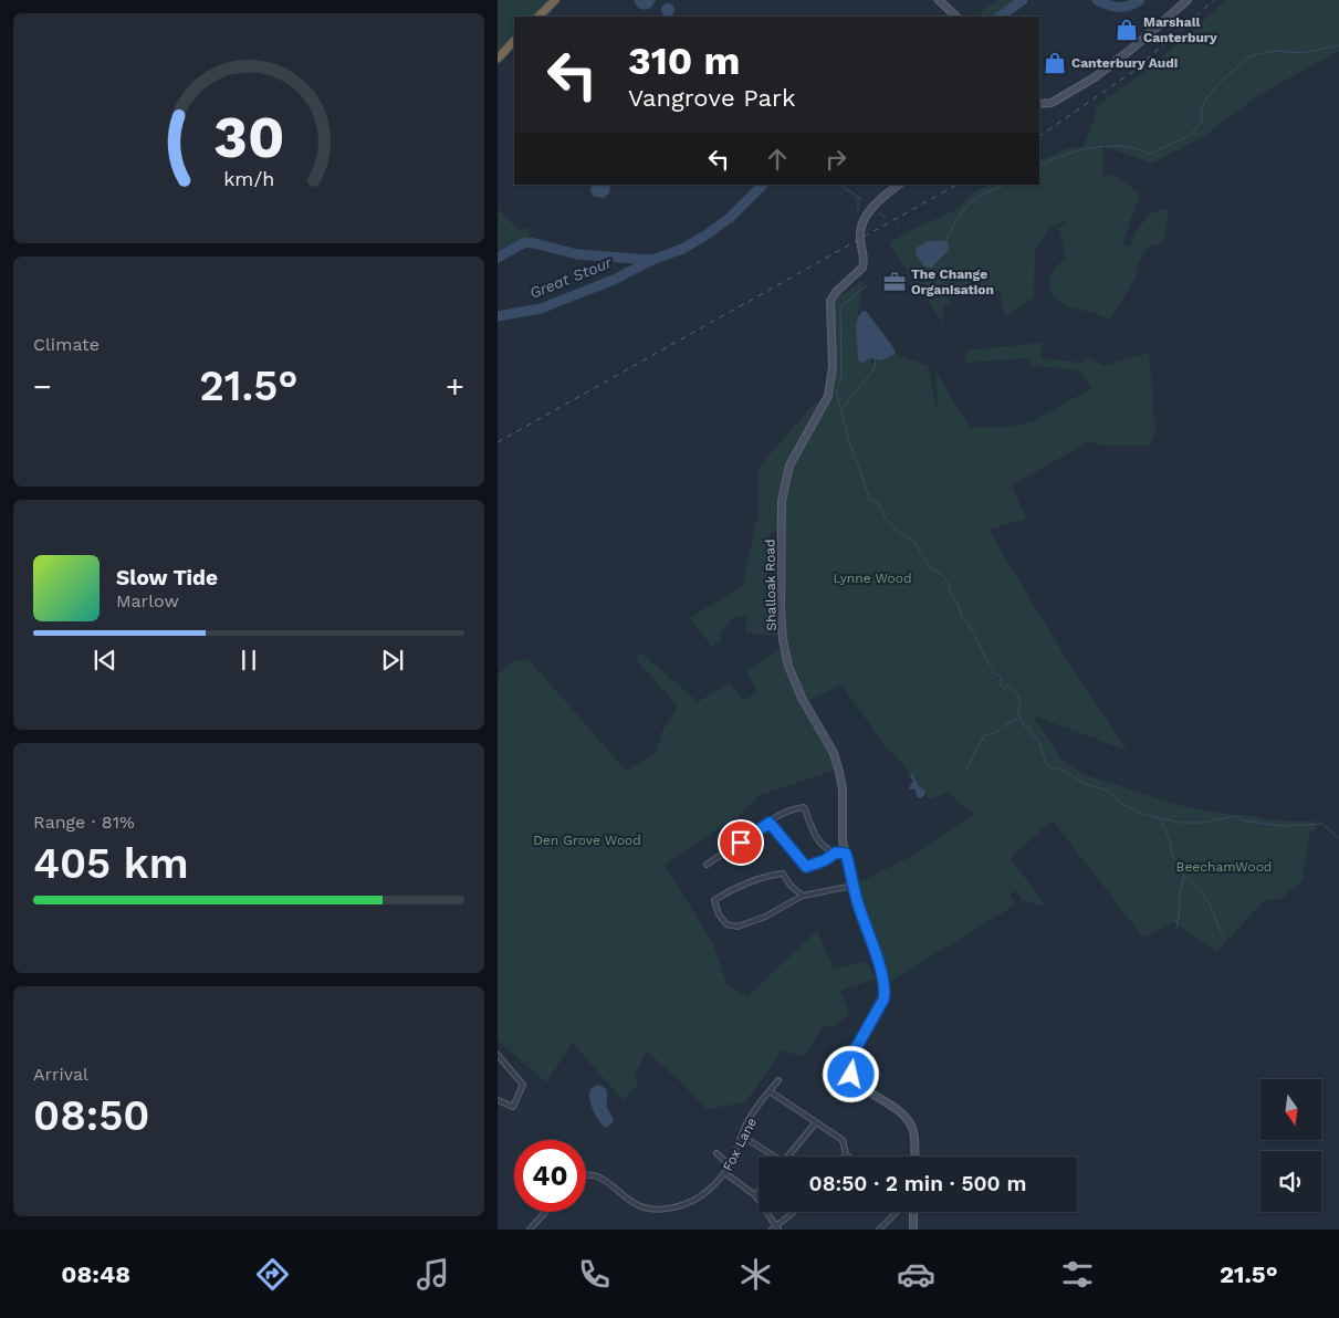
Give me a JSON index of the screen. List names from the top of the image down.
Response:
{
  "streets": {
    "street": ["Shalloak Road", "Fox Lane"]
  },
  "water": ["Great Stour"],
  "parks": ["Lynne Wood", "Den Grove Wood", "BeechamWood"],
  "places": {
    "shop": ["Marshall Canterbury", "Canterbury Audi"],
    "office": ["The Change Organisation"]
  },
  "north": "bottom",
  "page": {
    "turn": ["310 m", "Vangrove Park"],
    "tile": [
      "Climate",
      ["Range · 81%", "405 km"],
      ["Arrival", "08:50"]
    ],
    "heat": ["−", "21.5°", "+"],
    "song": ["Slow Tide", "Marlow"],
    "limit": "40",
    "trip": "08:50 · 2 min · 500 m",
    "tabs": ["08:48", "21.5°"],
    "gauge": ["30", "km/h"]
  }
}
